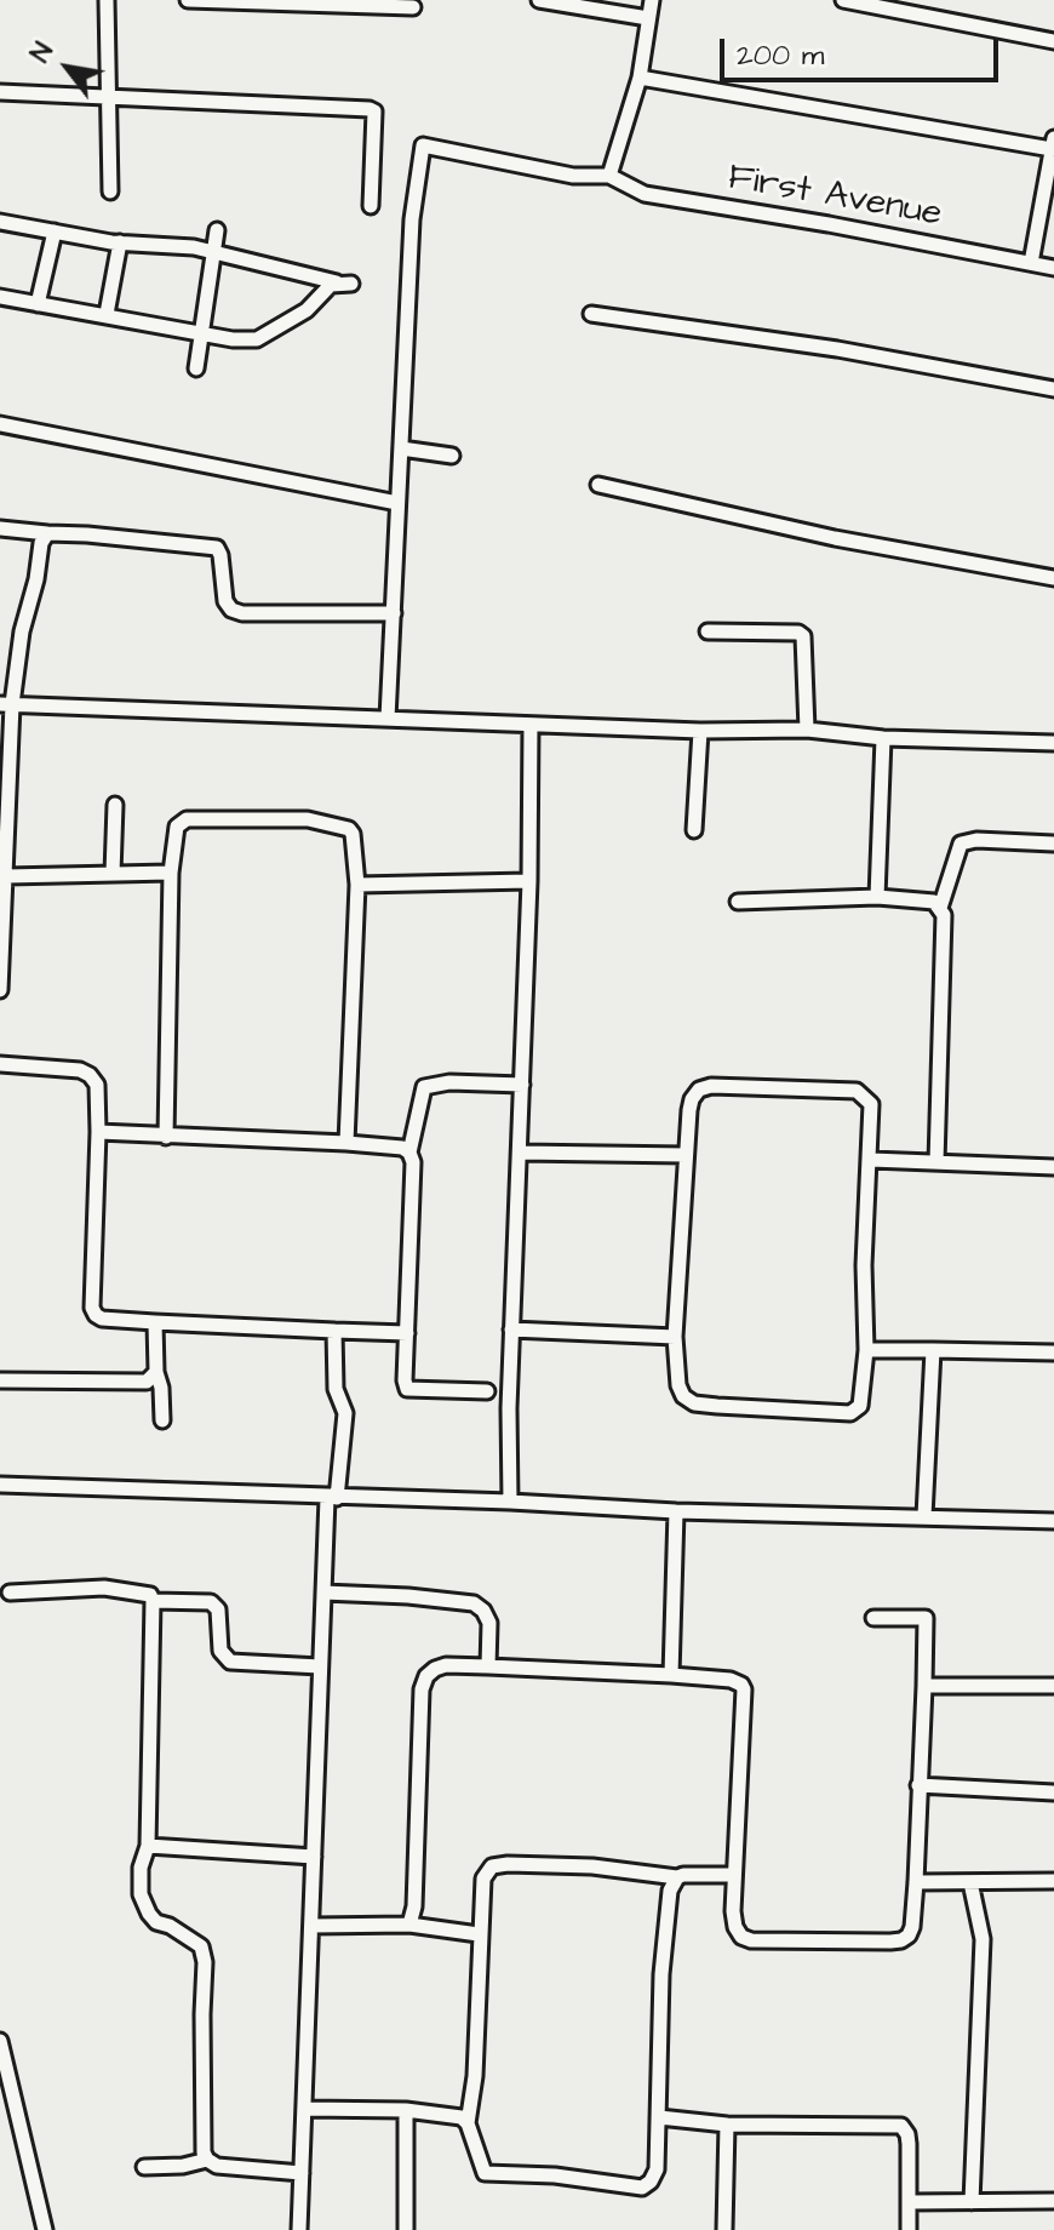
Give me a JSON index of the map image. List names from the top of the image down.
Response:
{
  "streets": {
    "street": ["First Avenue"]
  },
  "scale_bar": "200 m",
  "north": "top left"
}
